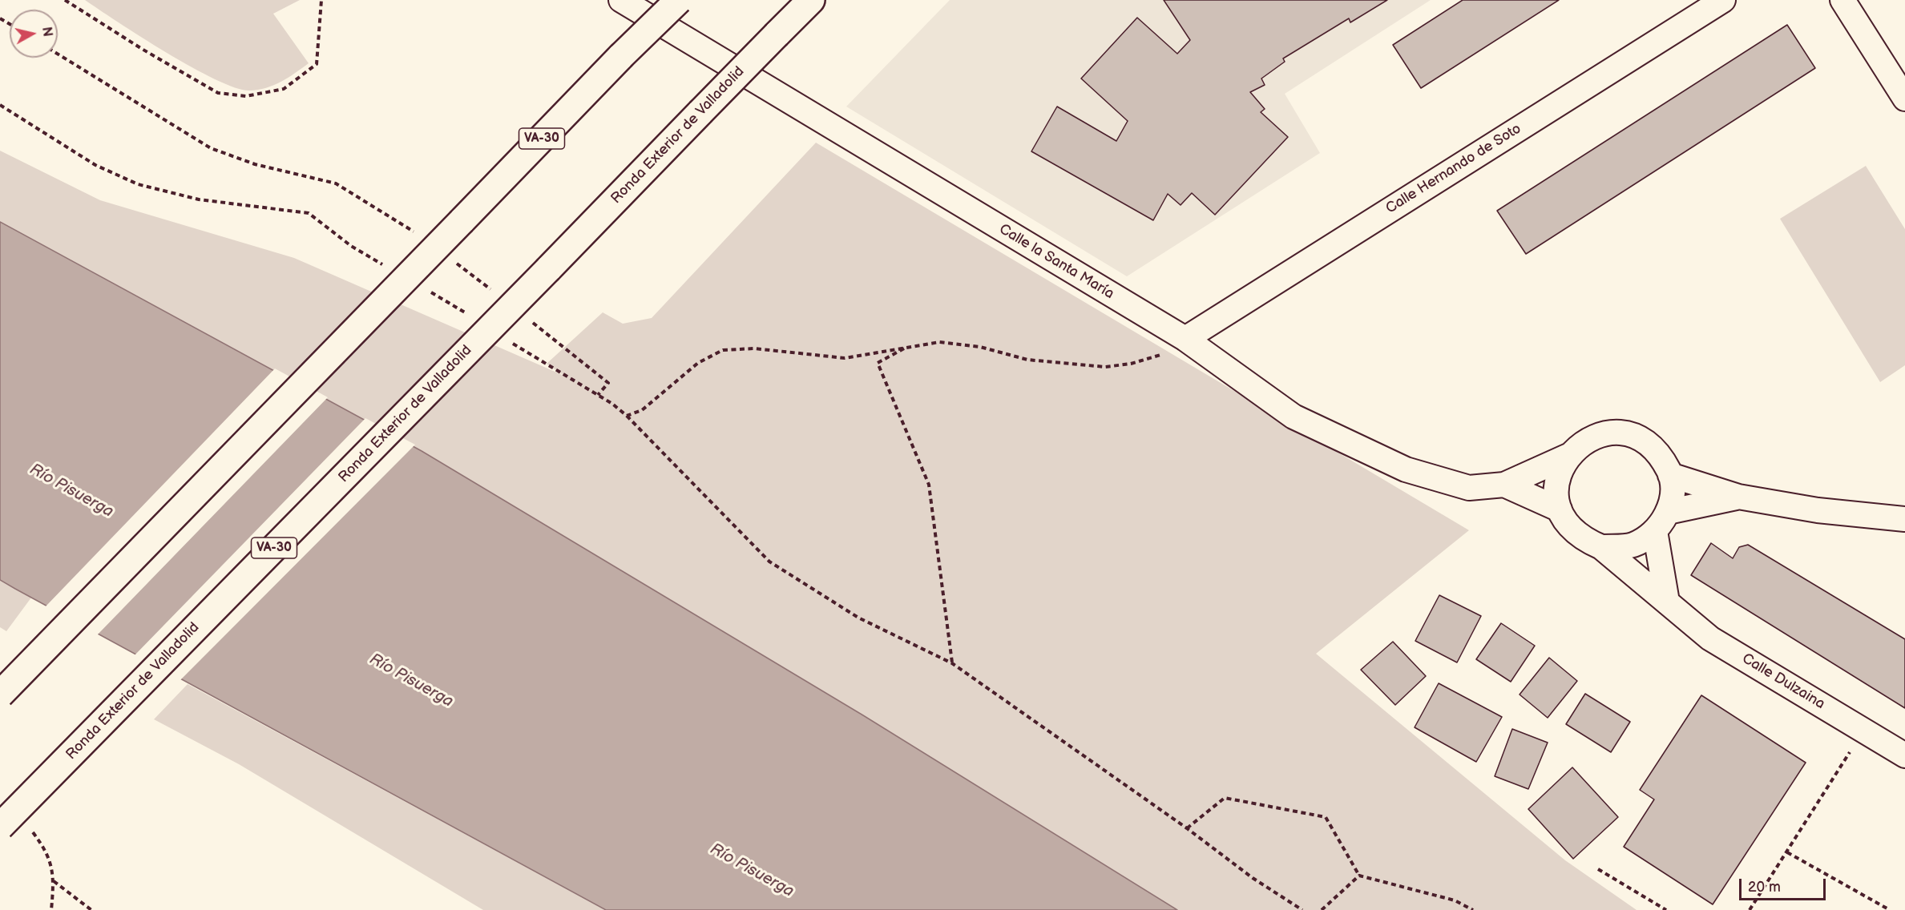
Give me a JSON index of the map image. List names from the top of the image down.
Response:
{
  "streets": {
    "highway": ["Ronda Exterior de Valladolid", "VA-30"],
    "street": ["Calle Hernando de Soto", "Calle la Santa María", "Calle Dulzaina"]
  },
  "crossings": [
    ["Calle Hernando de Soto", "Calle la Santa María"],
    ["Calle la Santa María", "Calle Dulzaina"]
  ],
  "water": ["Río Pisuerga"],
  "scale_bar": "20 m",
  "north": "right"
}
